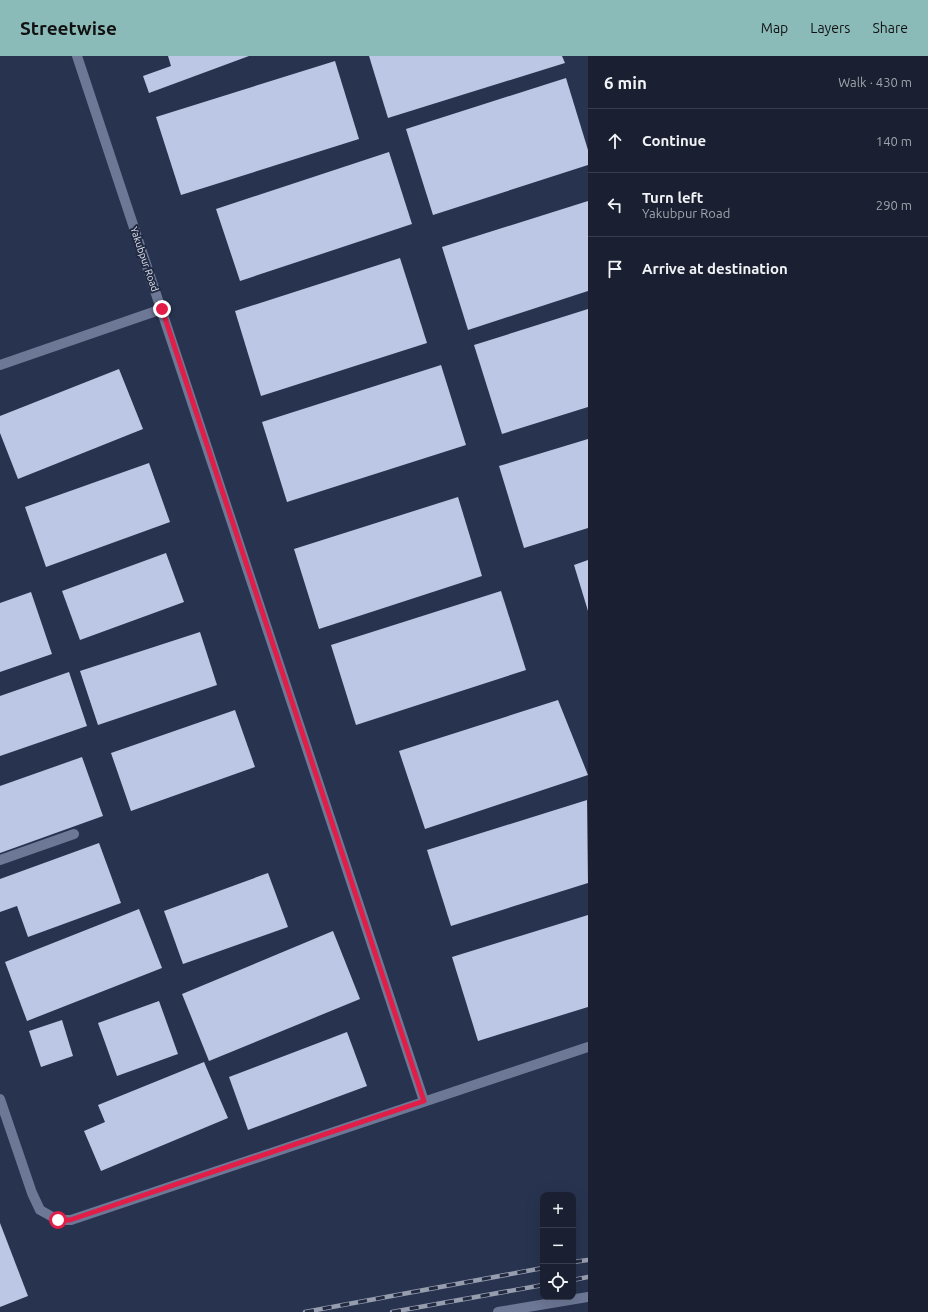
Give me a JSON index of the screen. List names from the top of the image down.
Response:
{
  "streets": {
    "street": ["Yakubpur Road"]
  },
  "page": {
    "header": "Streetwise",
    "nav": ["Map", "Layers", "Share"],
    "heading": ["6 min", "Walk · 430 m"],
    "list": [
      ["Continue", "140 m"],
      ["Turn left", "Yakubpur Road", "290 m"],
      "Arrive at destination"
    ],
    "map_buttons": ["+", "−"]
  }
}
